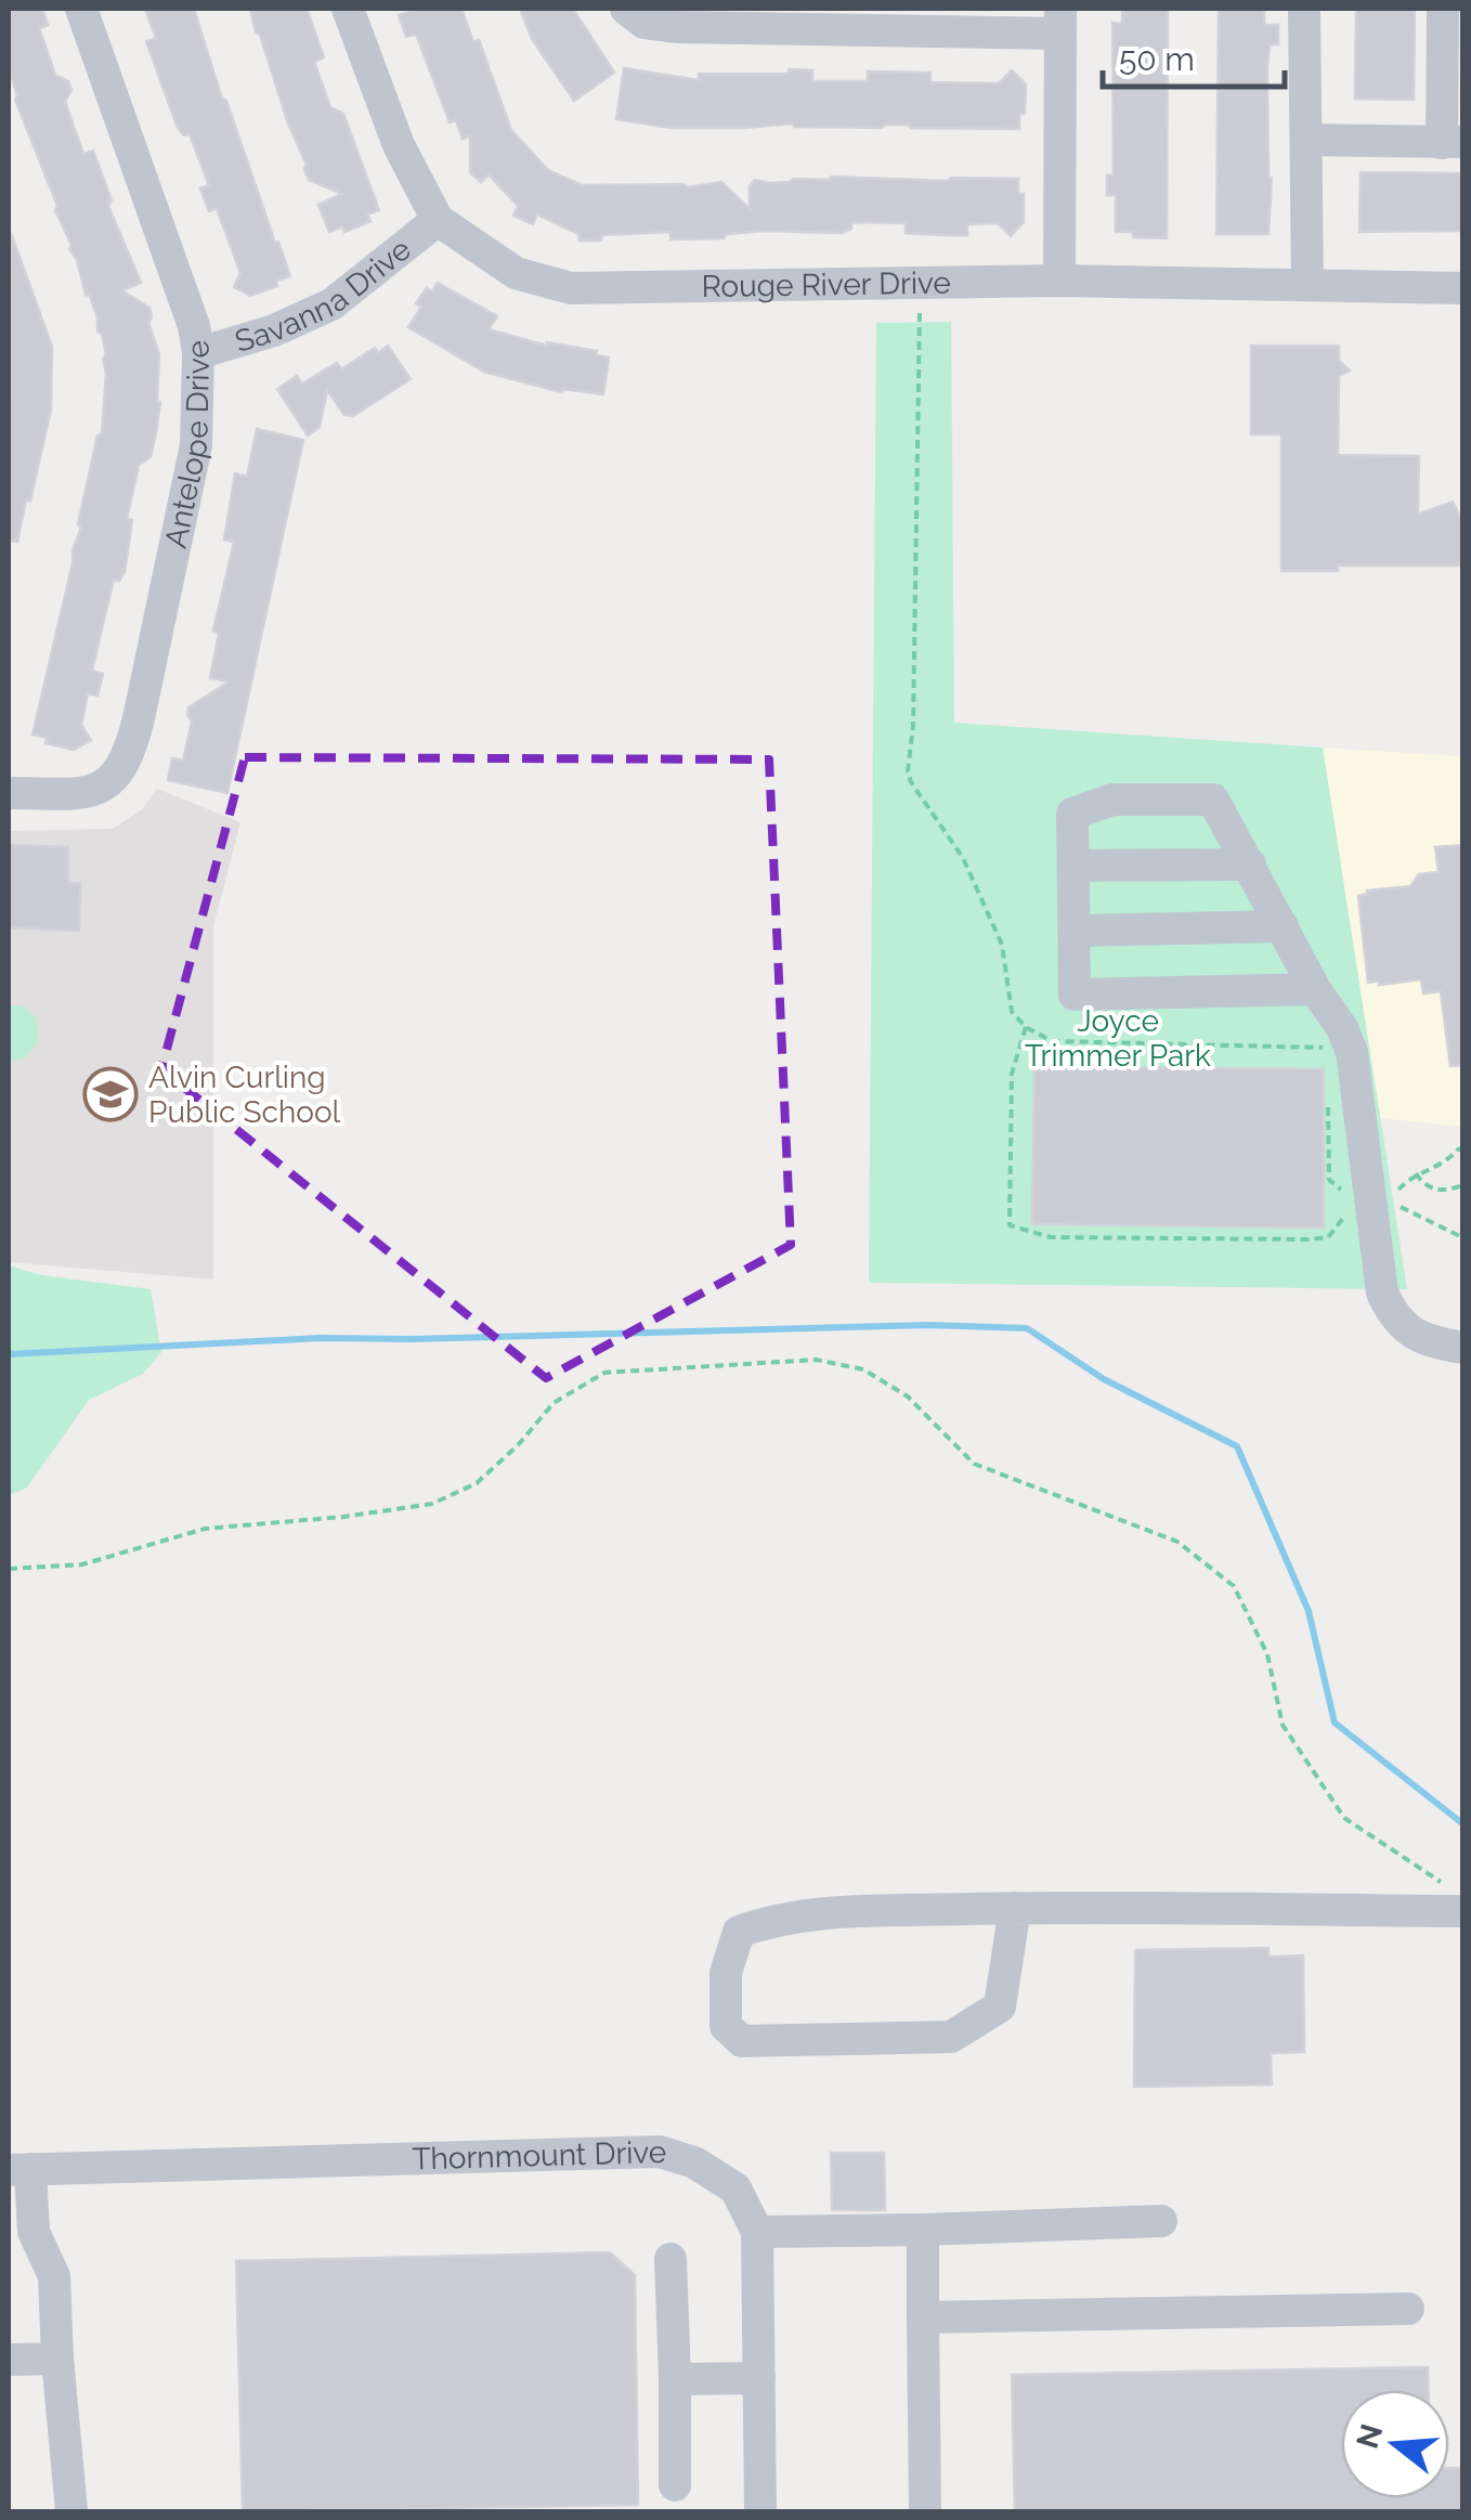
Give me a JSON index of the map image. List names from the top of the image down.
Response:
{
  "streets": {
    "street": [
      "Rouge River Drive",
      "Savanna Drive",
      "Antelope Drive",
      "Thornmount Drive"
    ]
  },
  "crossings": [
    ["Rouge River Drive", "Savanna Drive"],
    ["Savanna Drive", "Antelope Drive"]
  ],
  "parks": ["Joyce Trimmer Park"],
  "places": {
    "school or university": ["Alvin Curling Public School"]
  },
  "scale_bar": "50 m",
  "north": "left"
}
